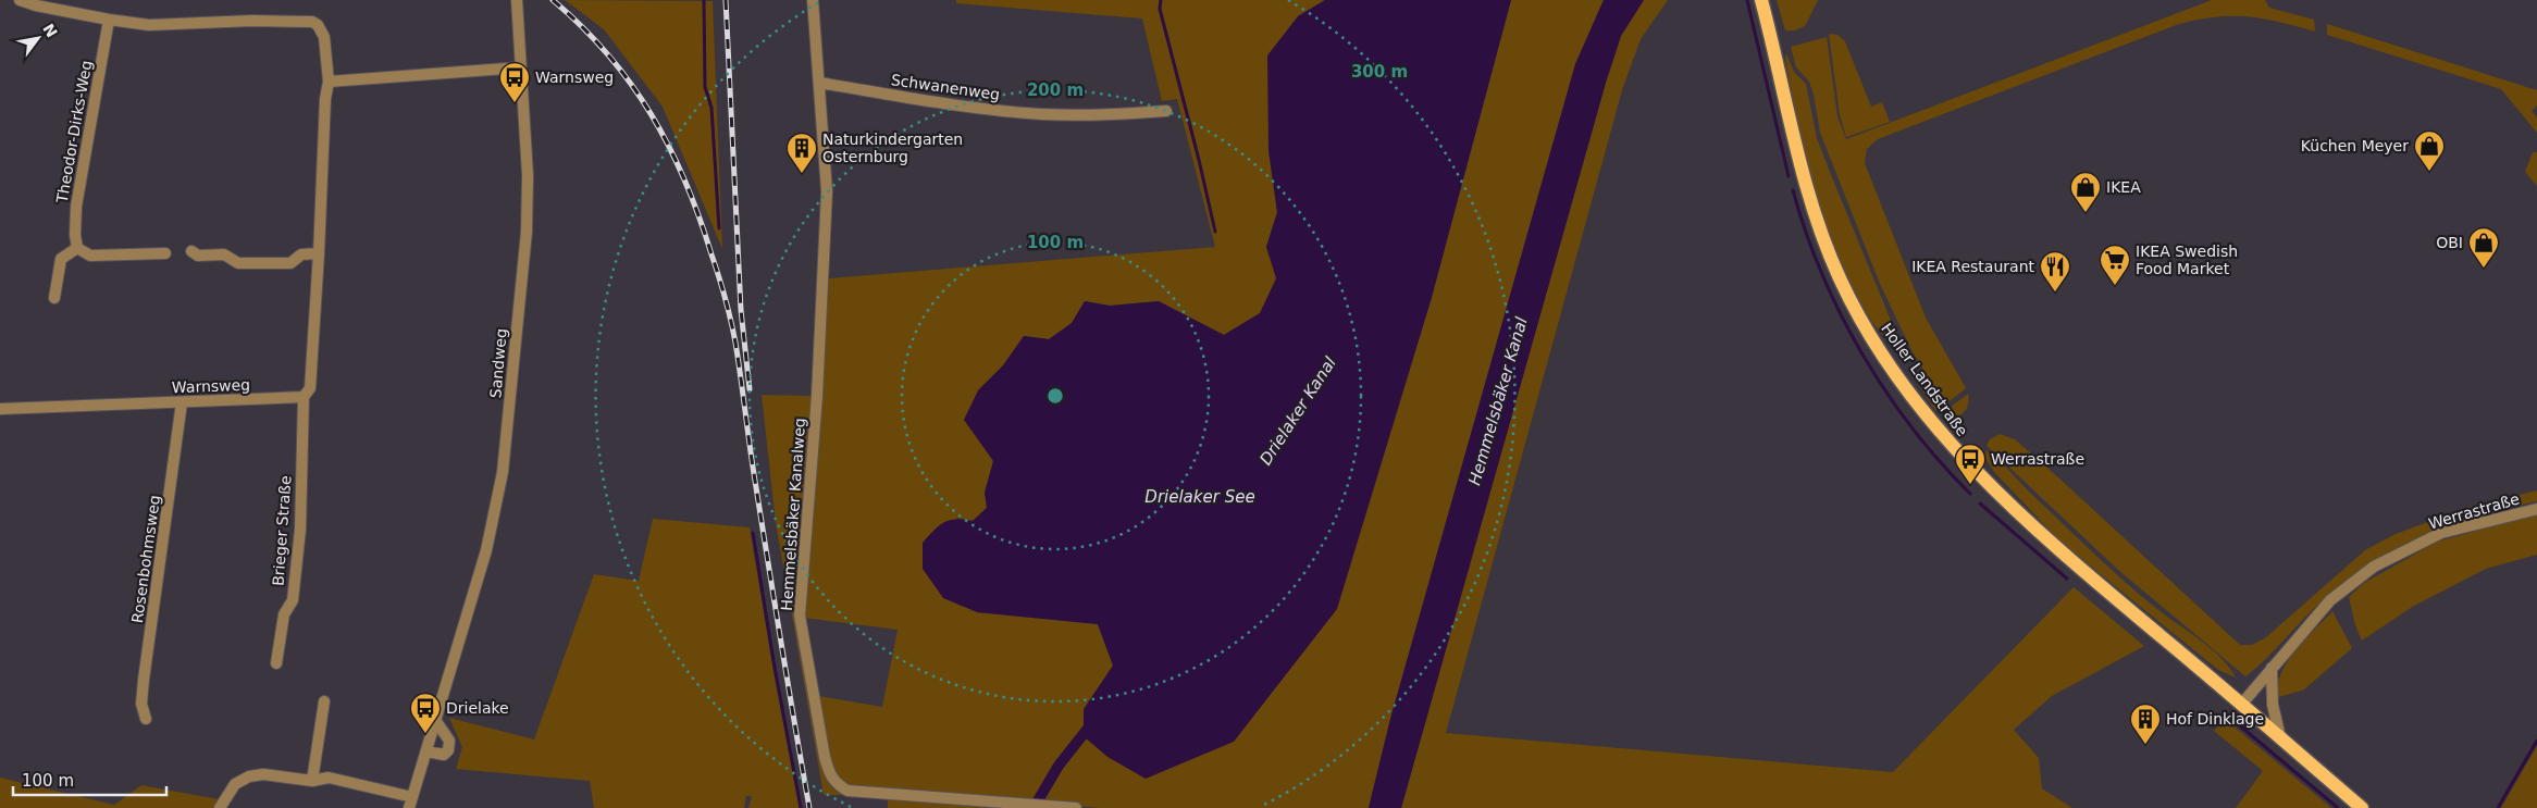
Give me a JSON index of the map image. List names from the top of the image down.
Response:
{
  "streets": {
    "main road": ["Holler Landstraße"],
    "street": [
      "Schwanenweg",
      "Theodor-Dirks-Weg",
      "Sandweg",
      "Warnsweg",
      "Werrastraße",
      "Hemmelsbäker Kanalweg",
      "Brieger Straße",
      "Rosenbohmsweg"
    ]
  },
  "crossings": [
    ["Schwanenweg", "Hemmelsbäker Kanalweg"],
    ["Holler Landstraße", "Werrastraße"],
    ["Warnsweg", "Brieger Straße"],
    ["Warnsweg", "Rosenbohmsweg"]
  ],
  "water": ["Hemmelsbäker Kanal", "Drielaker Kanal", "Drielaker See"],
  "places": {
    "bus stop": ["Warnsweg", "Werrastraße", "Drielake"],
    "shop": ["Küchen Meyer", "IKEA", "OBI"],
    "building": ["Naturkindergarten Osternburg", "Hof Dinklage"],
    "supermarket": ["IKEA Swedish Food Market"],
    "restaurant": ["IKEA Restaurant"]
  },
  "scale_bar": "100 m",
  "north": "top right",
  "rings": ["300 m", "200 m", "100 m"]
}
